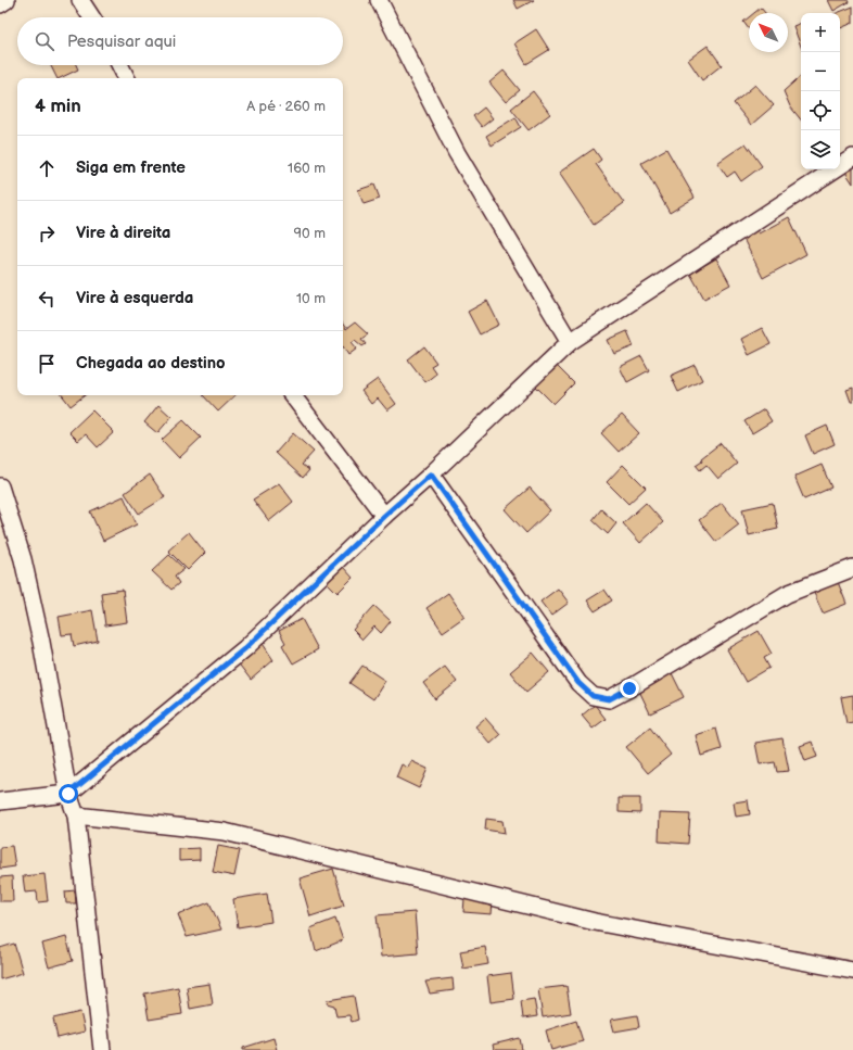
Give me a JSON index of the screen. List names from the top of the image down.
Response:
{
  "north": "top left",
  "page": {
    "map_buttons": ["+", "−"],
    "search": "Pesquisar aqui",
    "heading": ["4 min", "A pé · 260 m"],
    "list": [
      ["Siga em frente", "160 m"],
      ["Vire à direita", "90 m"],
      ["Vire à esquerda", "10 m"],
      "Chegada ao destino"
    ]
  }
}
